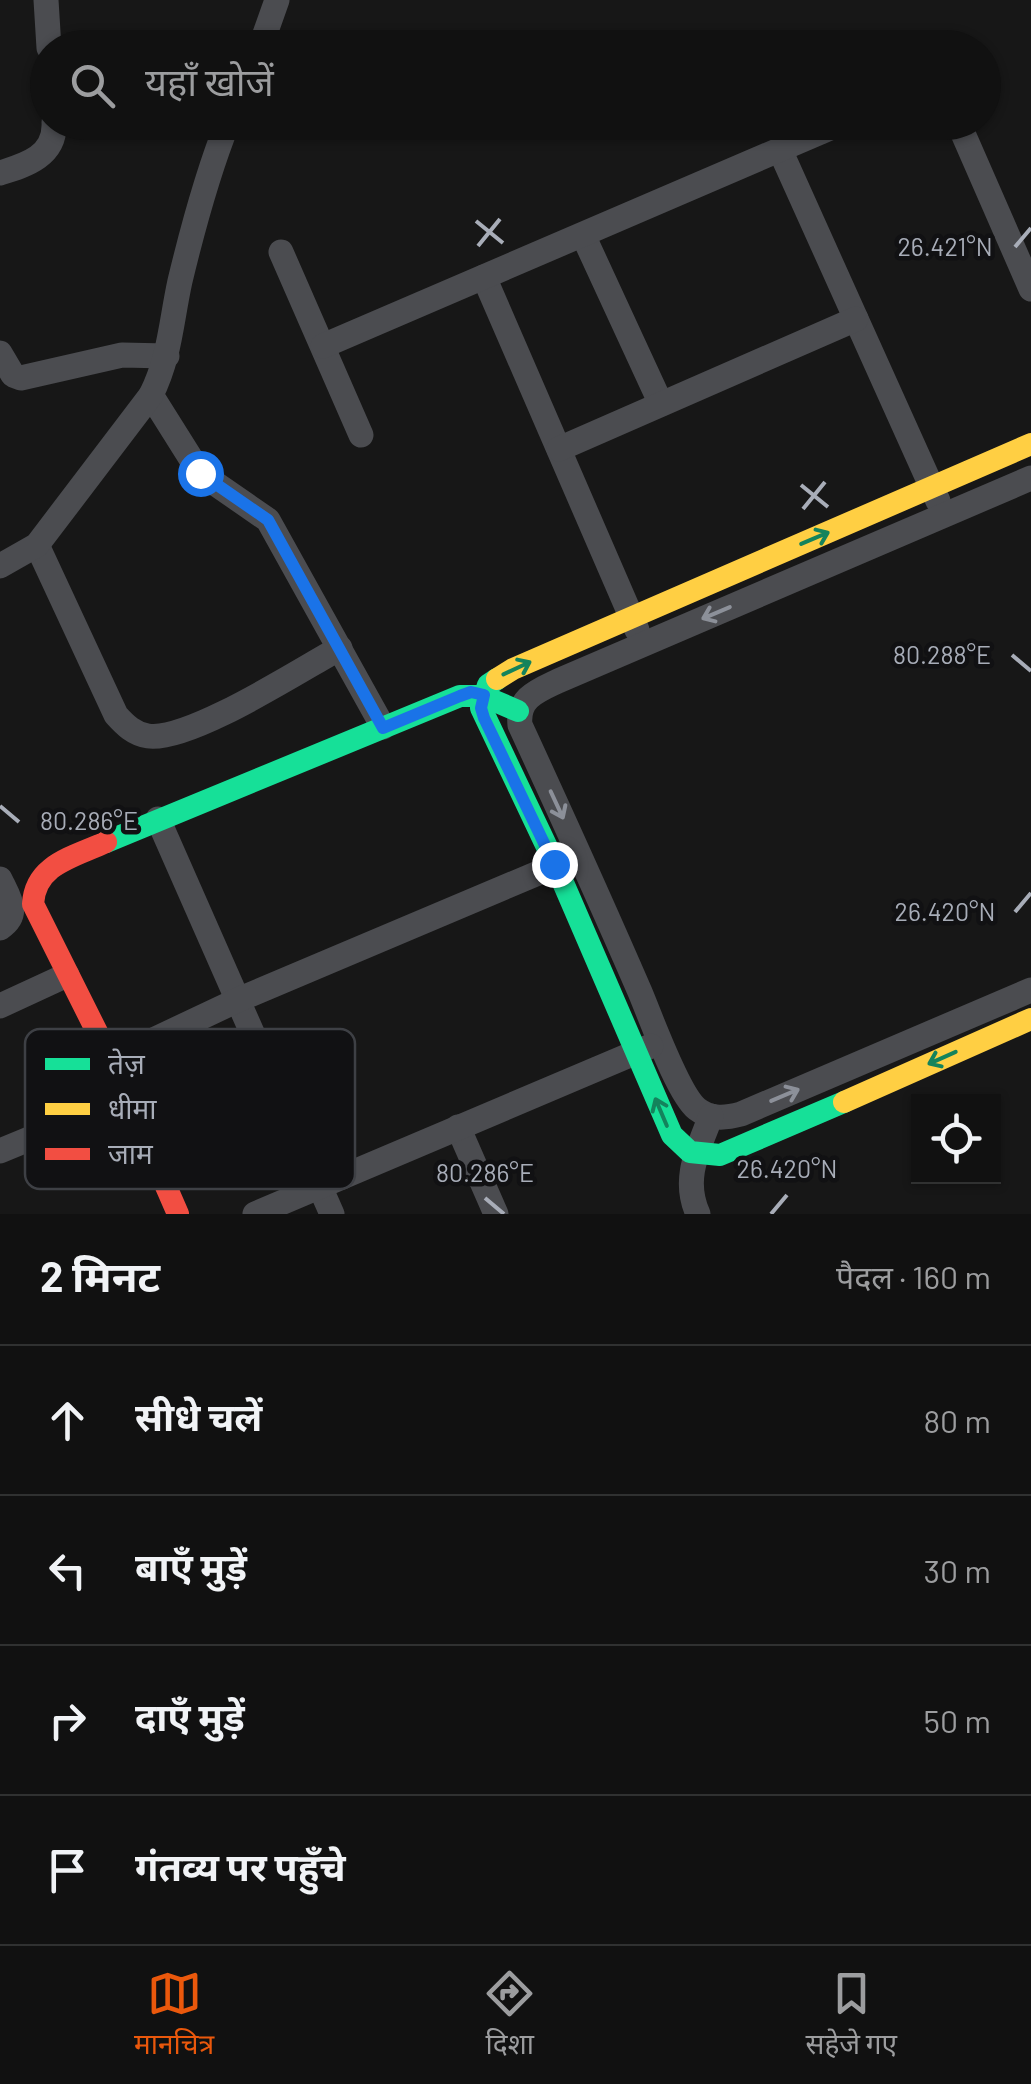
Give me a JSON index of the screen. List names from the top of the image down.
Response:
{
  "legend": ["तेज़", "धीमा", "जाम"],
  "page": {
    "search": "यहाँ खोजें",
    "heading": ["2 मिनट", "पैदल · 160 m"],
    "list": [
      ["सीधे चलें", "80 m"],
      ["बाएँ मुड़ें", "30 m"],
      ["दाएँ मुड़ें", "50 m"],
      "गंतव्य पर पहुँचे"
    ],
    "nav": ["मानचित्र", "दिशा", "सहेजे गए"]
  },
  "coordinates": [
    "26.421°N",
    "80.288°E",
    "80.286°E",
    "26.420°N"
  ]
}
